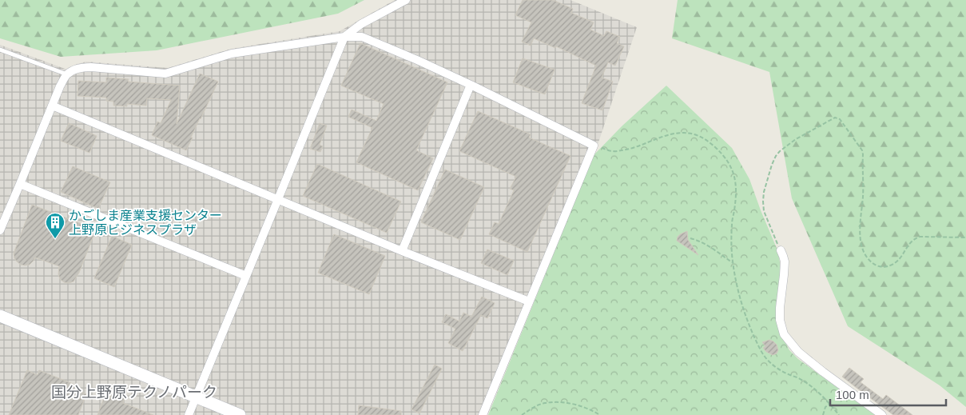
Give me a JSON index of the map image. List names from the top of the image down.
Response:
{
  "districts": ["国分上野原テクノパーク"],
  "places": {
    "building": ["かごしま産業支援センター 上野原ビジネスプラザ"]
  },
  "scale_bar": "100 m"
}
